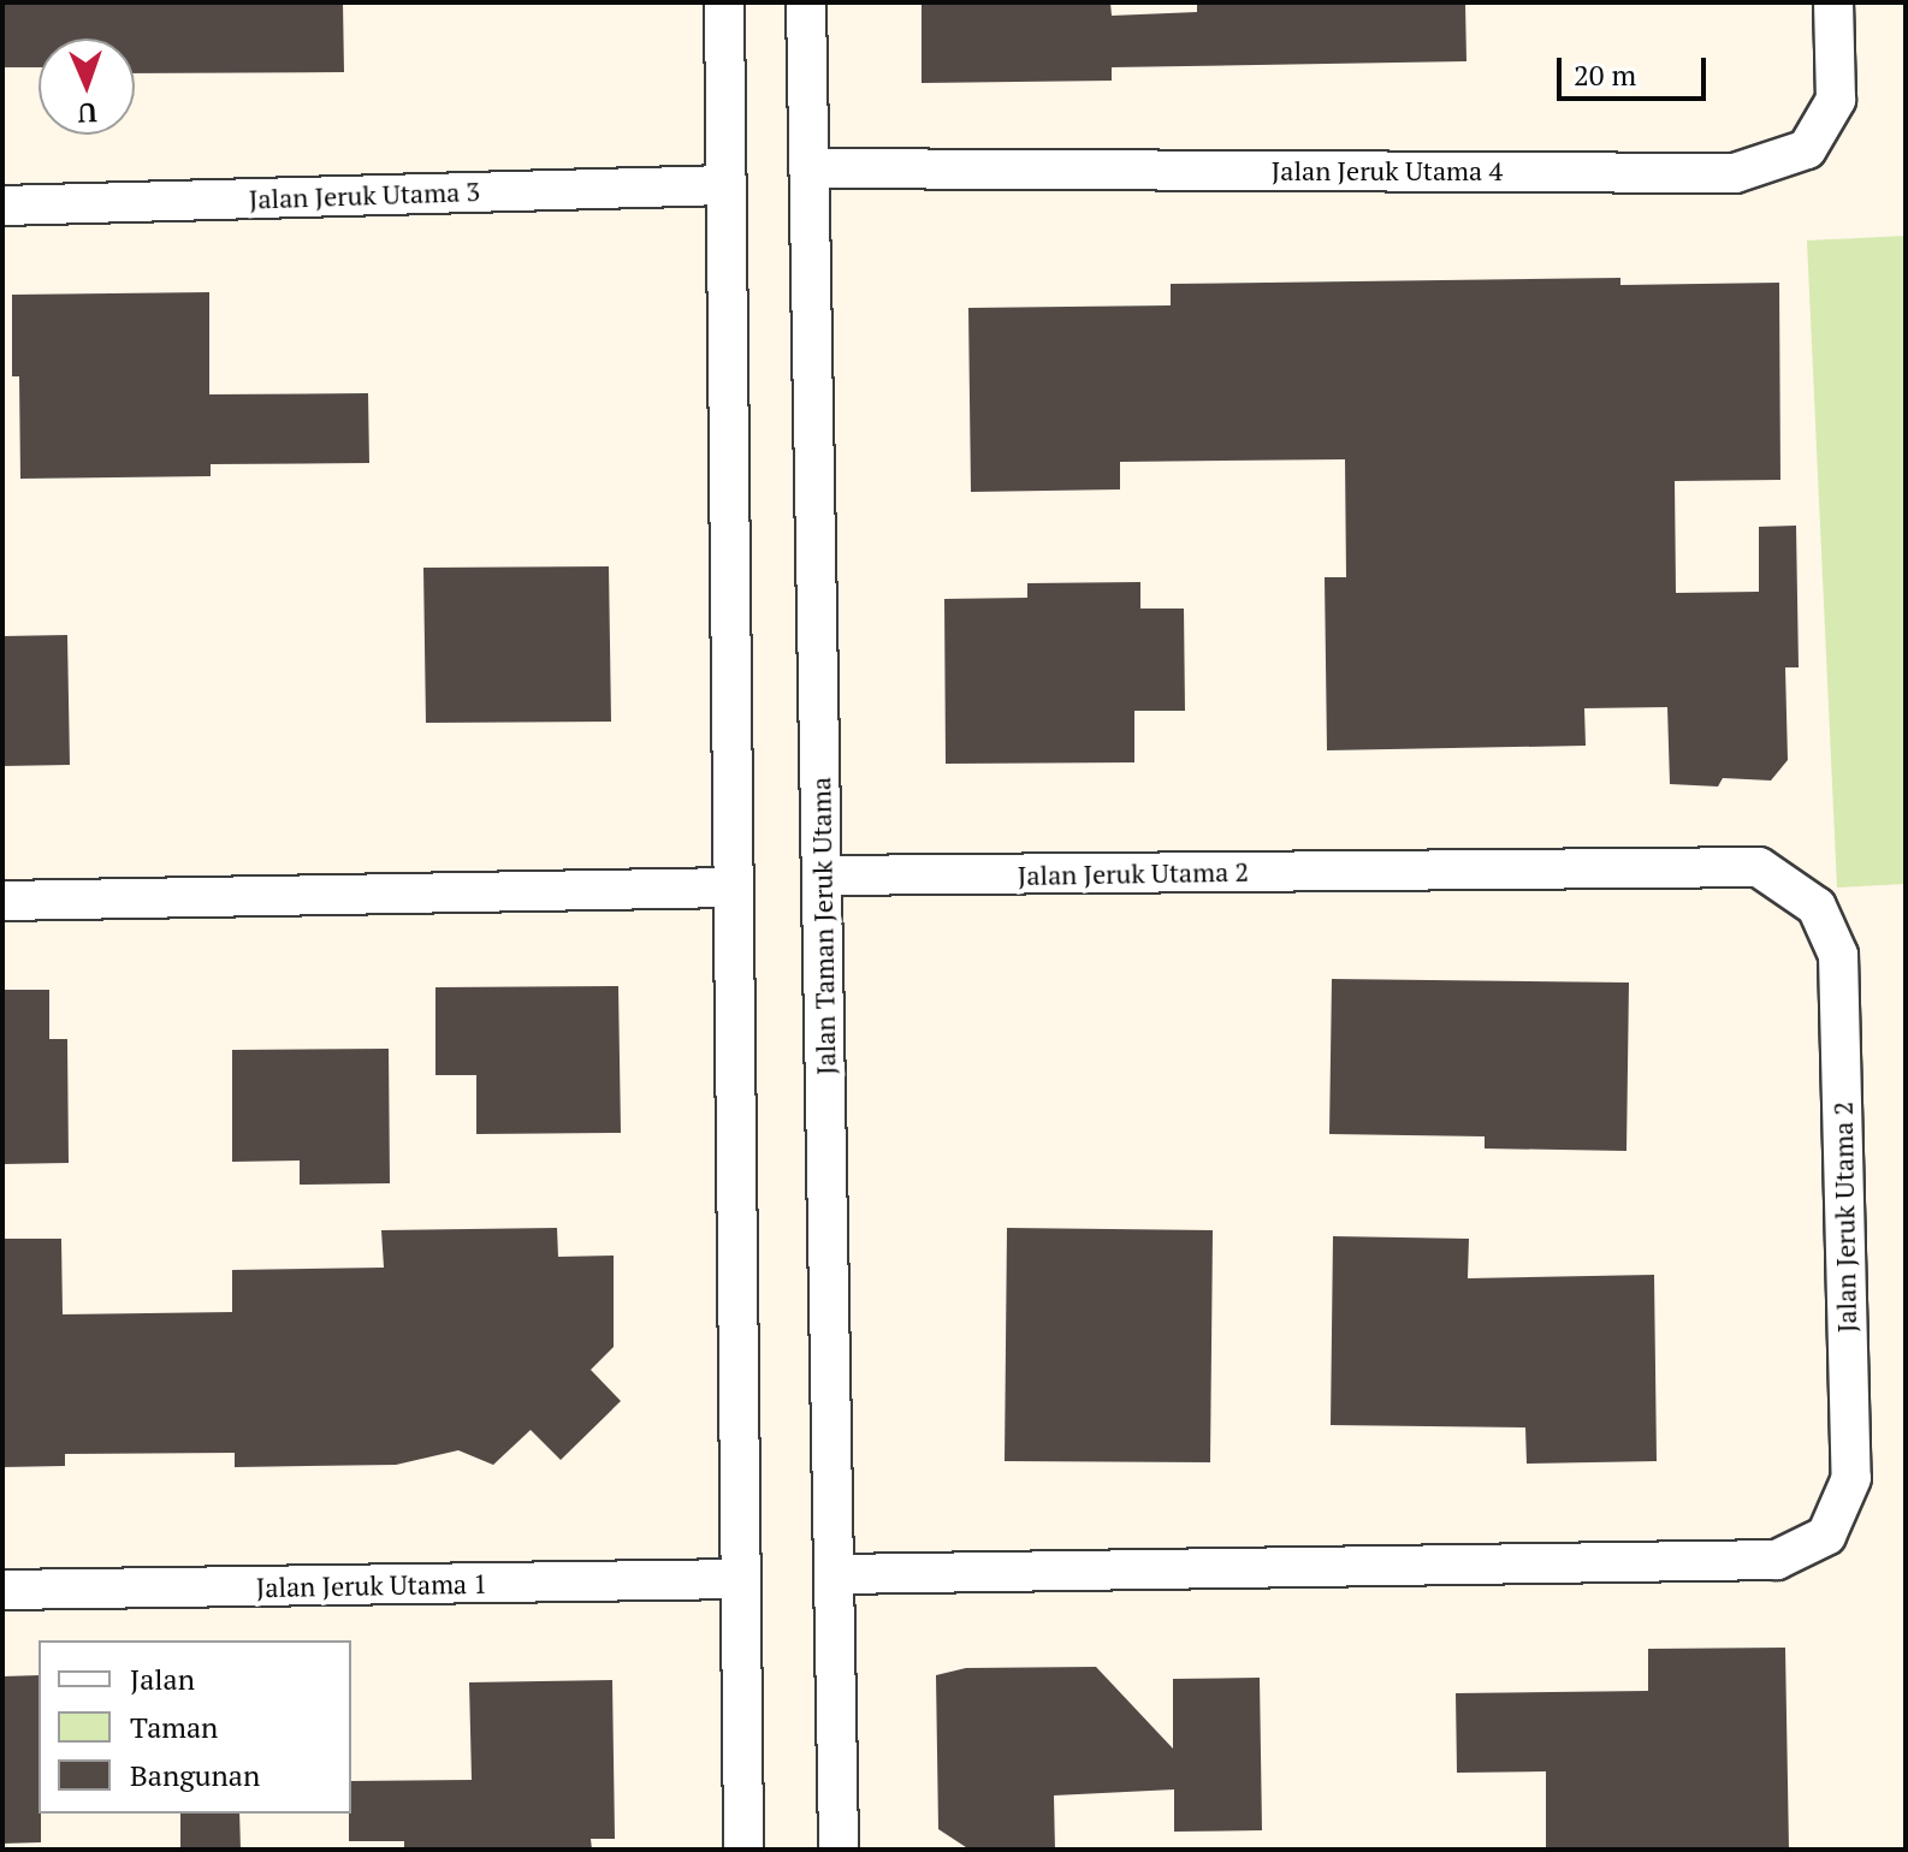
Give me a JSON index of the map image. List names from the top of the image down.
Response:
{
  "streets": {
    "street": [
      "Jalan Jeruk Utama 4",
      "Jalan Jeruk Utama 3",
      "Jalan Jeruk Utama 2",
      "Jalan Taman Jeruk Utama",
      "Jalan Jeruk Utama 1"
    ]
  },
  "crossings": [
    ["Jalan Jeruk Utama 4", "Jalan Taman Jeruk Utama"],
    ["Jalan Jeruk Utama 2", "Jalan Taman Jeruk Utama"]
  ],
  "legend": ["Jalan", "Taman", "Bangunan"],
  "scale_bar": "20 m",
  "north": "bottom"
}
